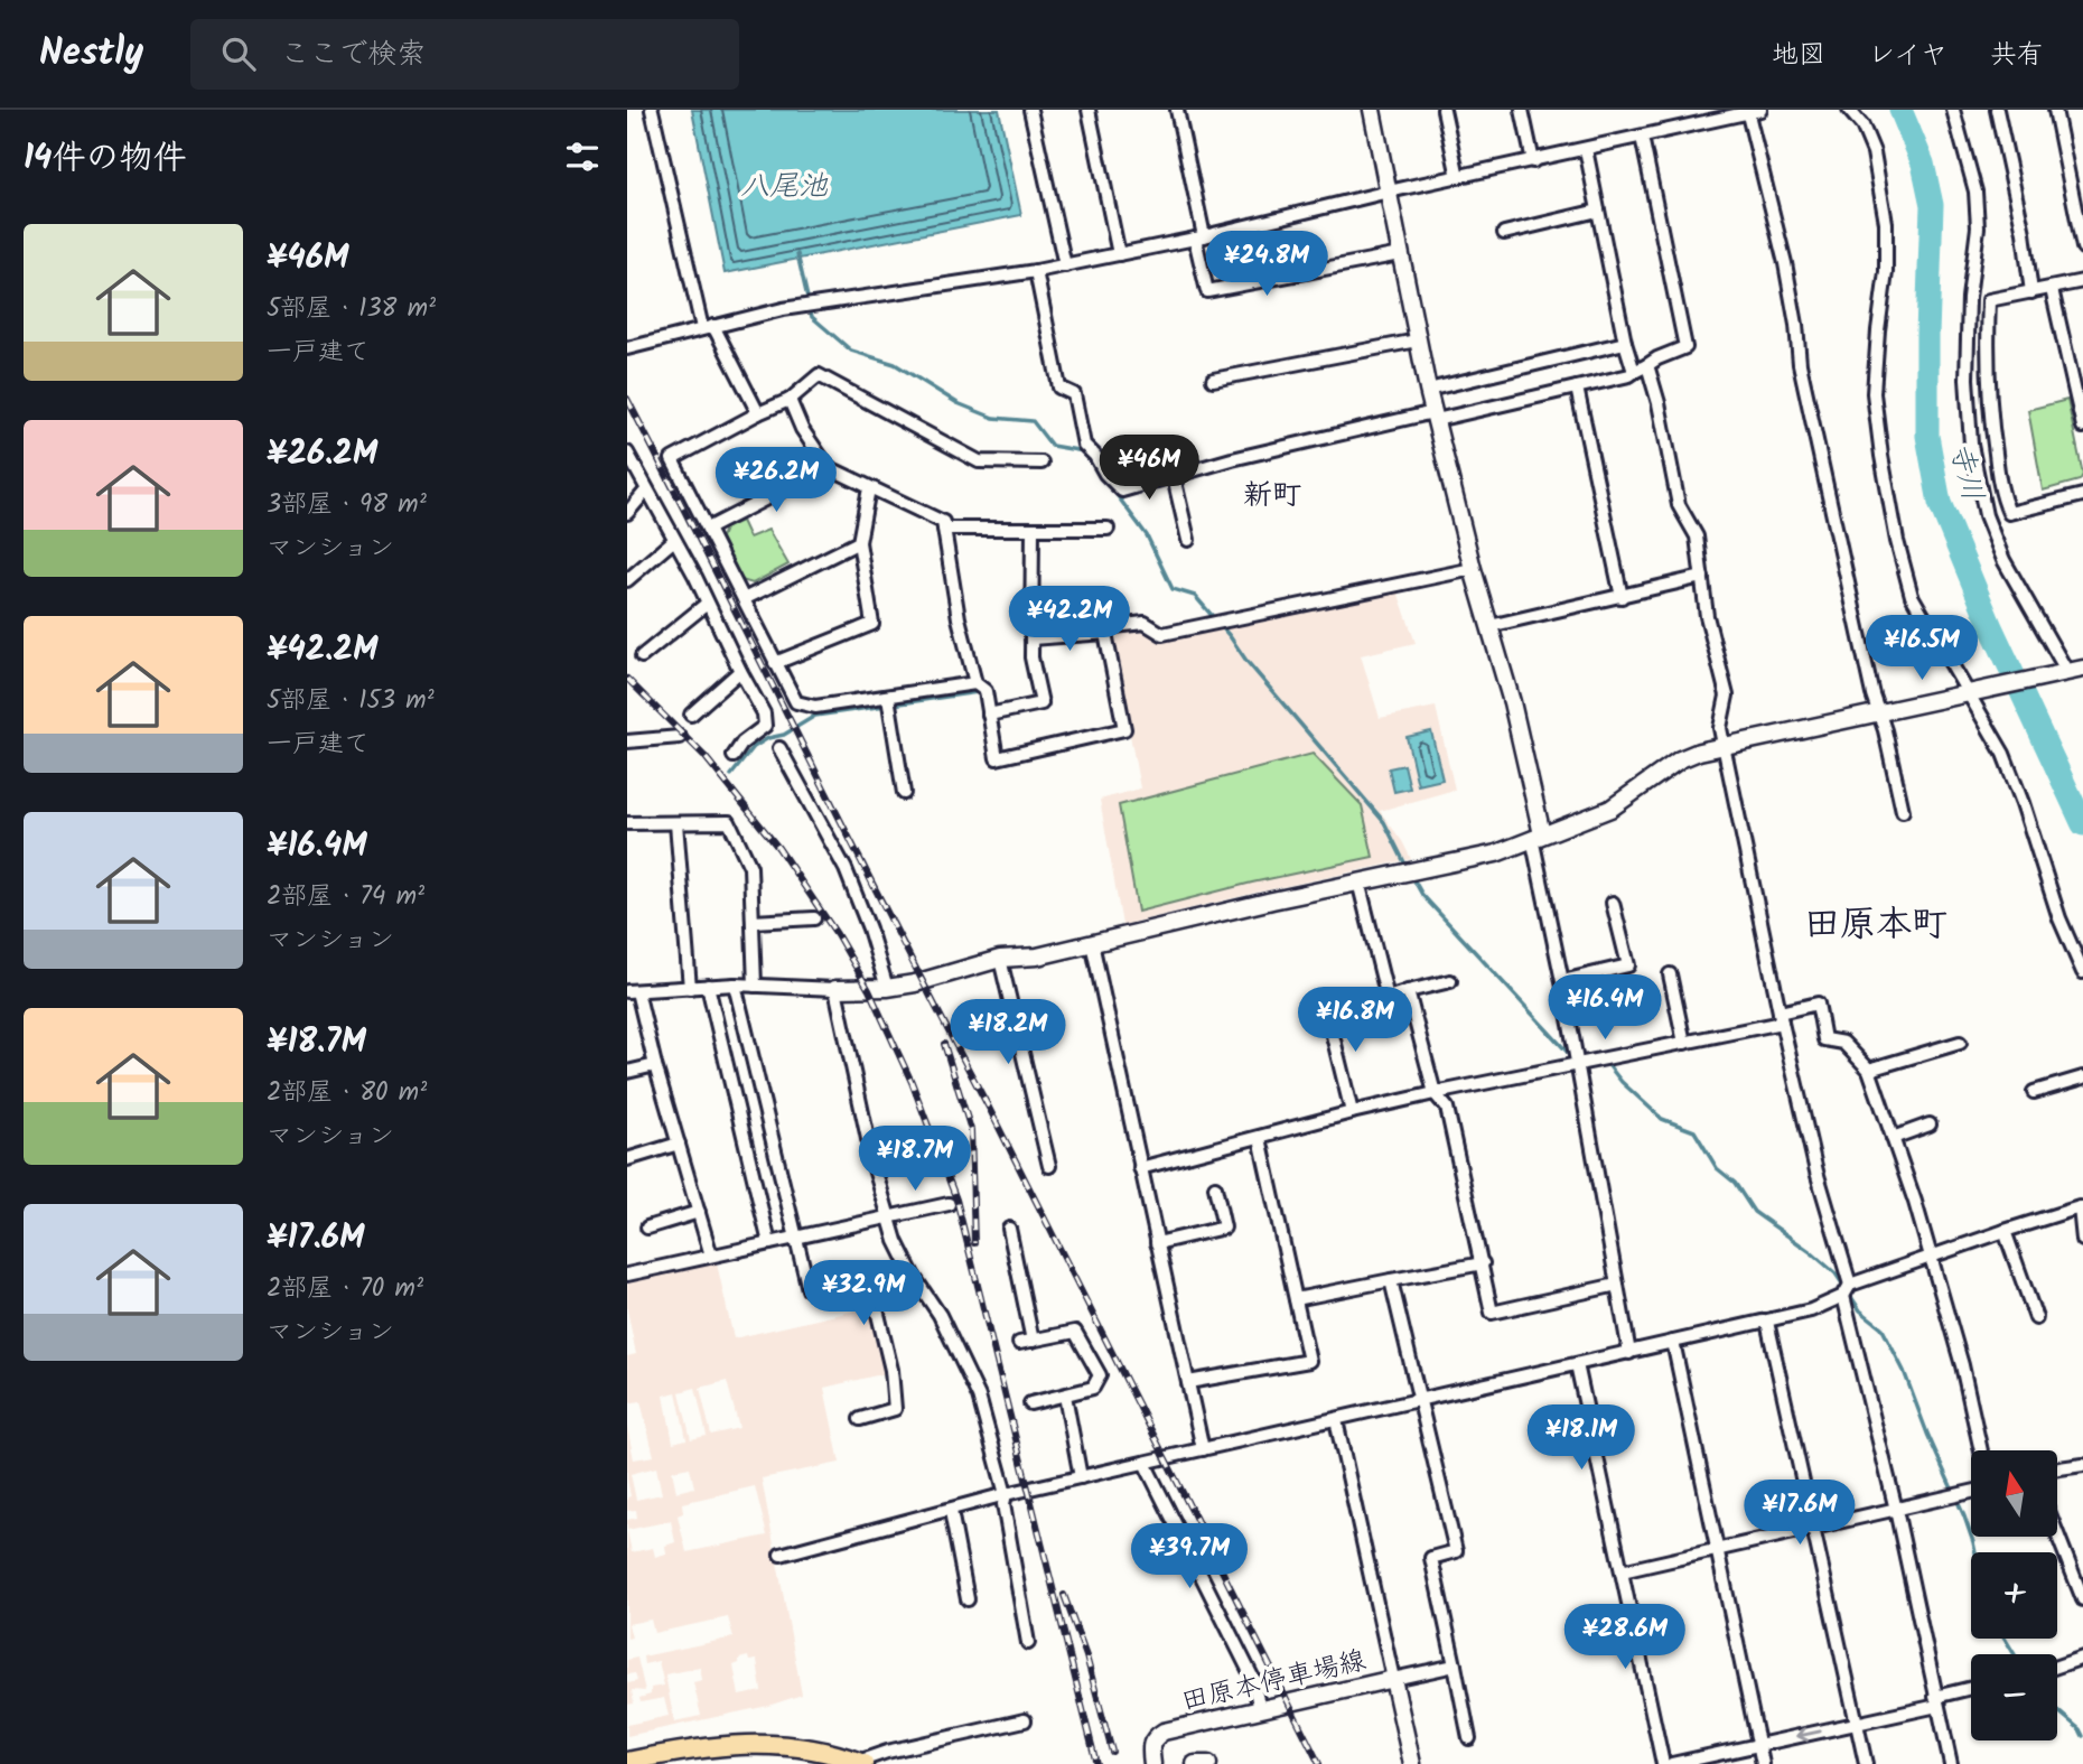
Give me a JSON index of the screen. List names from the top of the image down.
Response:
{
  "streets": {
    "street": ["田原本停車場線"]
  },
  "districts": ["新町", "田原本町"],
  "water": ["八尾池", "寺川"],
  "north": "top",
  "page": {
    "header": "Nestly",
    "search": "ここで検索",
    "nav": ["地図", "レイヤ", "共有"],
    "heading": "14件の物件",
    "list": [
      {
        "name": "¥46M",
        "note": "5部屋 · 138 m² · 一戸建て"
      },
      {
        "name": "¥26.2M",
        "note": "3部屋 · 98 m² · マンション"
      },
      {
        "name": "¥42.2M",
        "note": "5部屋 · 153 m² · 一戸建て"
      },
      {
        "name": "¥16.4M",
        "note": "2部屋 · 74 m² · マンション"
      },
      {
        "name": "¥18.7M",
        "note": "2部屋 · 80 m² · マンション"
      },
      {
        "name": "¥17.6M",
        "note": "2部屋 · 70 m² · マンション"
      }
    ],
    "price": [
      "¥24.8M",
      "¥46M",
      "¥26.2M",
      "¥42.2M",
      "¥16.5M",
      "¥16.4M",
      "¥16.8M",
      "¥18.2M",
      "¥18.7M",
      "¥32.9M",
      "¥18.1M",
      "¥17.6M",
      "¥39.7M",
      "¥28.6M"
    ],
    "map_buttons": ["+", "−"]
  }
}
